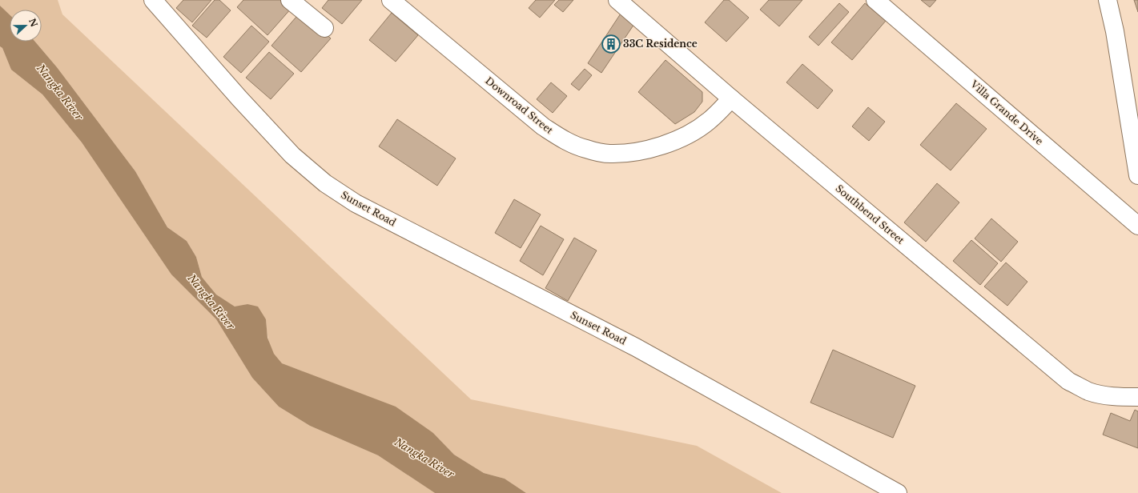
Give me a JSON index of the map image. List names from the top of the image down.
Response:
{
  "streets": {
    "street": [
      "Downroad Street",
      "Villa Grande Drive",
      "Sunset Road",
      "Southbend Street"
    ]
  },
  "crossings": [
    ["Downroad Street", "Southbend Street"]
  ],
  "water": ["Nangka River"],
  "places": {
    "building": ["33C Residence"]
  },
  "north": "right"
}
